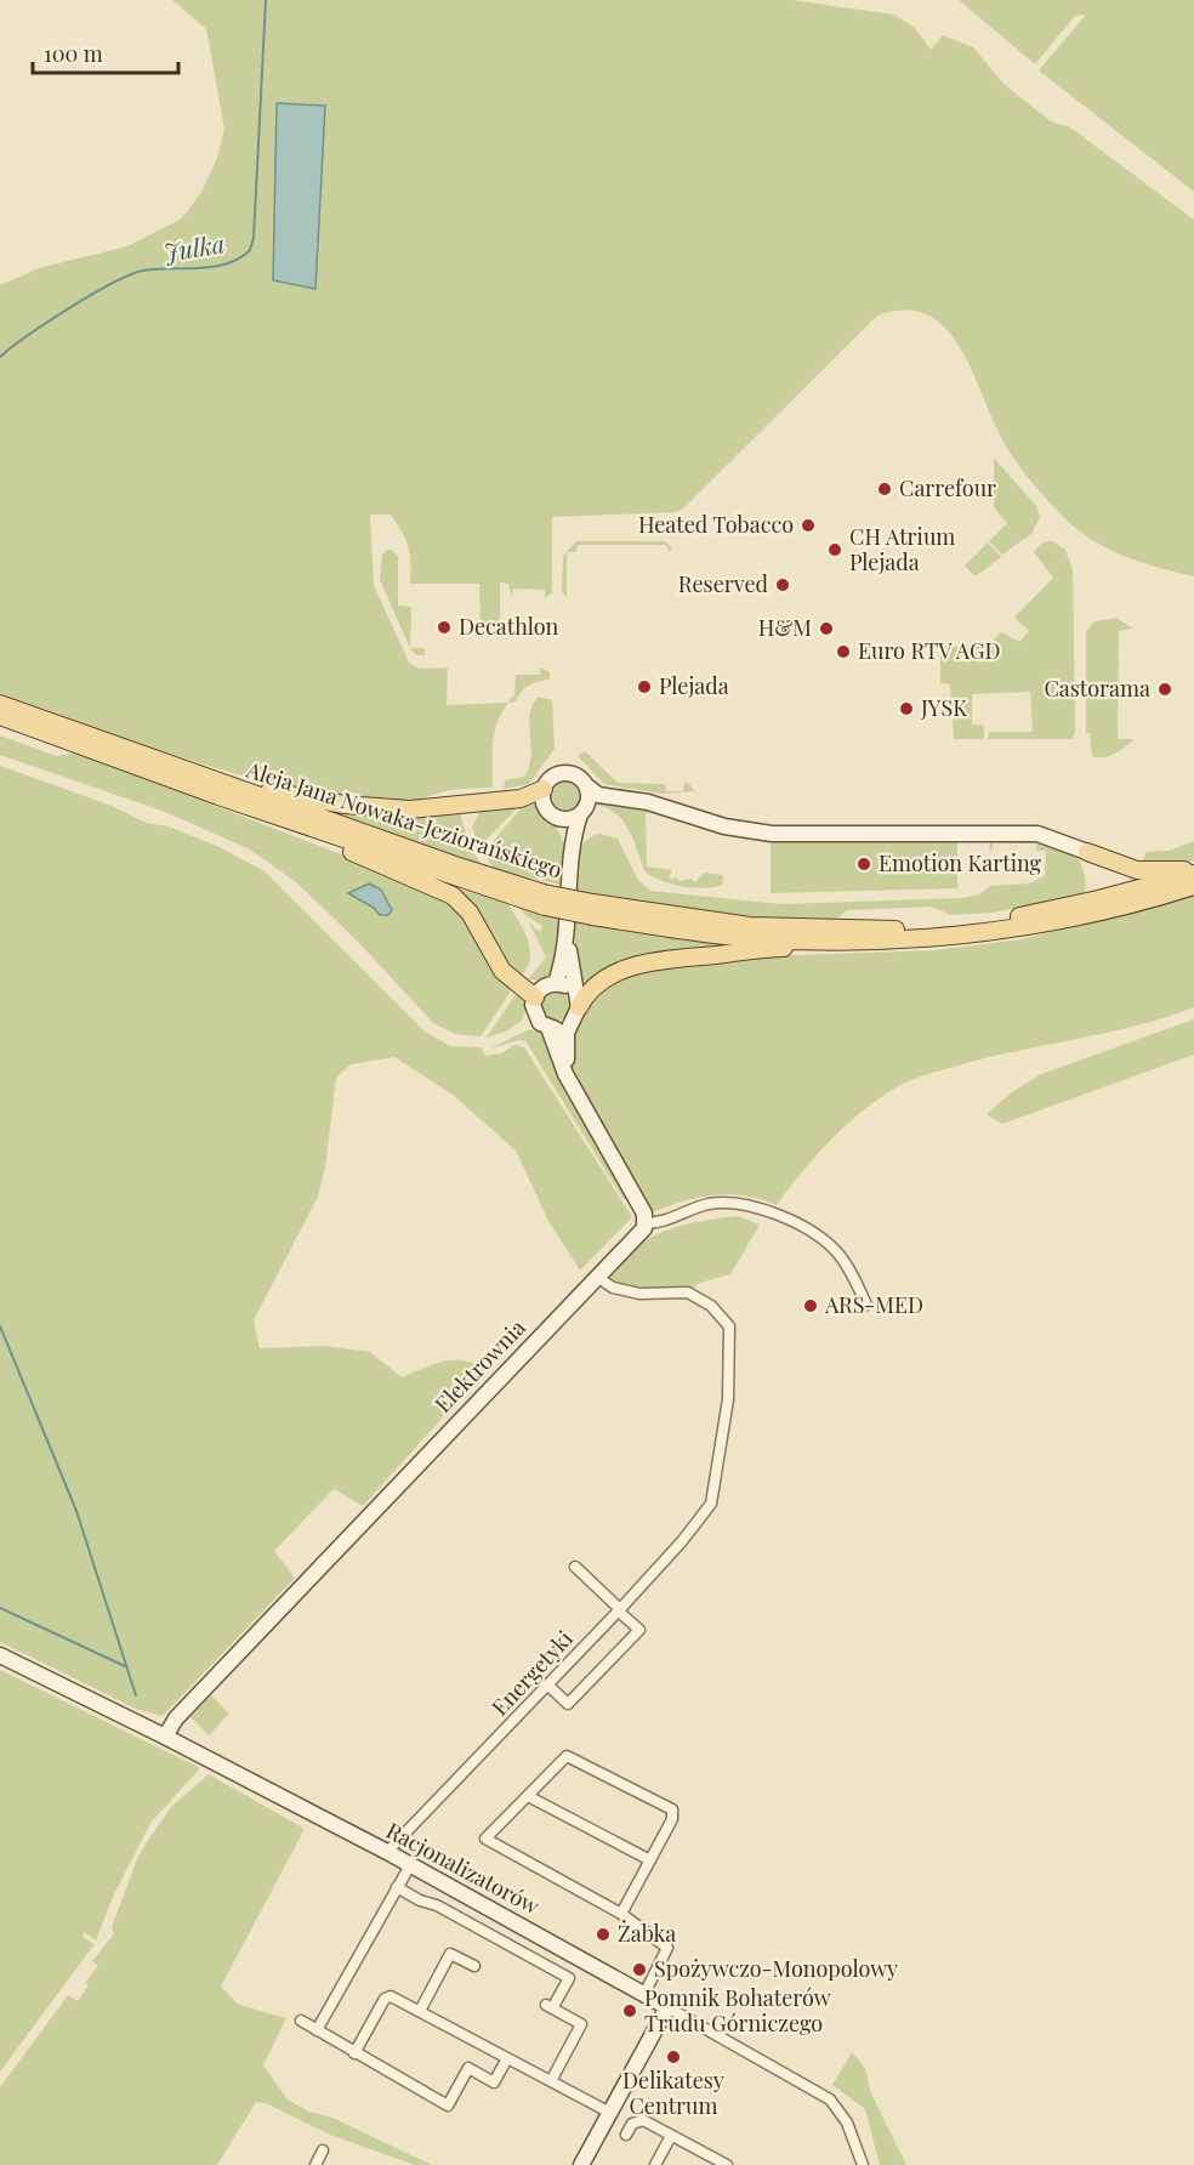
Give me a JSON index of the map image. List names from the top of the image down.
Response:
{
  "streets": {
    "main road": ["Aleja Jana Nowaka-Jeziorańskiego"],
    "street": ["Elektrownia", "Energetyki", "Racjonalizatorów"]
  },
  "crossings": [
    ["Elektrownia", "Energetyki"],
    ["Elektrownia", "Racjonalizatorów"],
    ["Energetyki", "Racjonalizatorów"]
  ],
  "water": ["Julka"],
  "places": [
    "Carrefour",
    "Heated Tobacco",
    "CH Atrium Plejada",
    "Reserved",
    "Decathlon",
    "H&M",
    "Euro RTV AGD",
    "Plejada",
    "Castorama",
    "JYSK",
    "Emotion Karting",
    "ARS-MED",
    "Żabka",
    "Spożywczo-Monopolowy",
    "Pomnik Bohaterów Trudu Górniczego",
    "Delikatesy Centrum"
  ],
  "scale_bar": "100 m"
}
